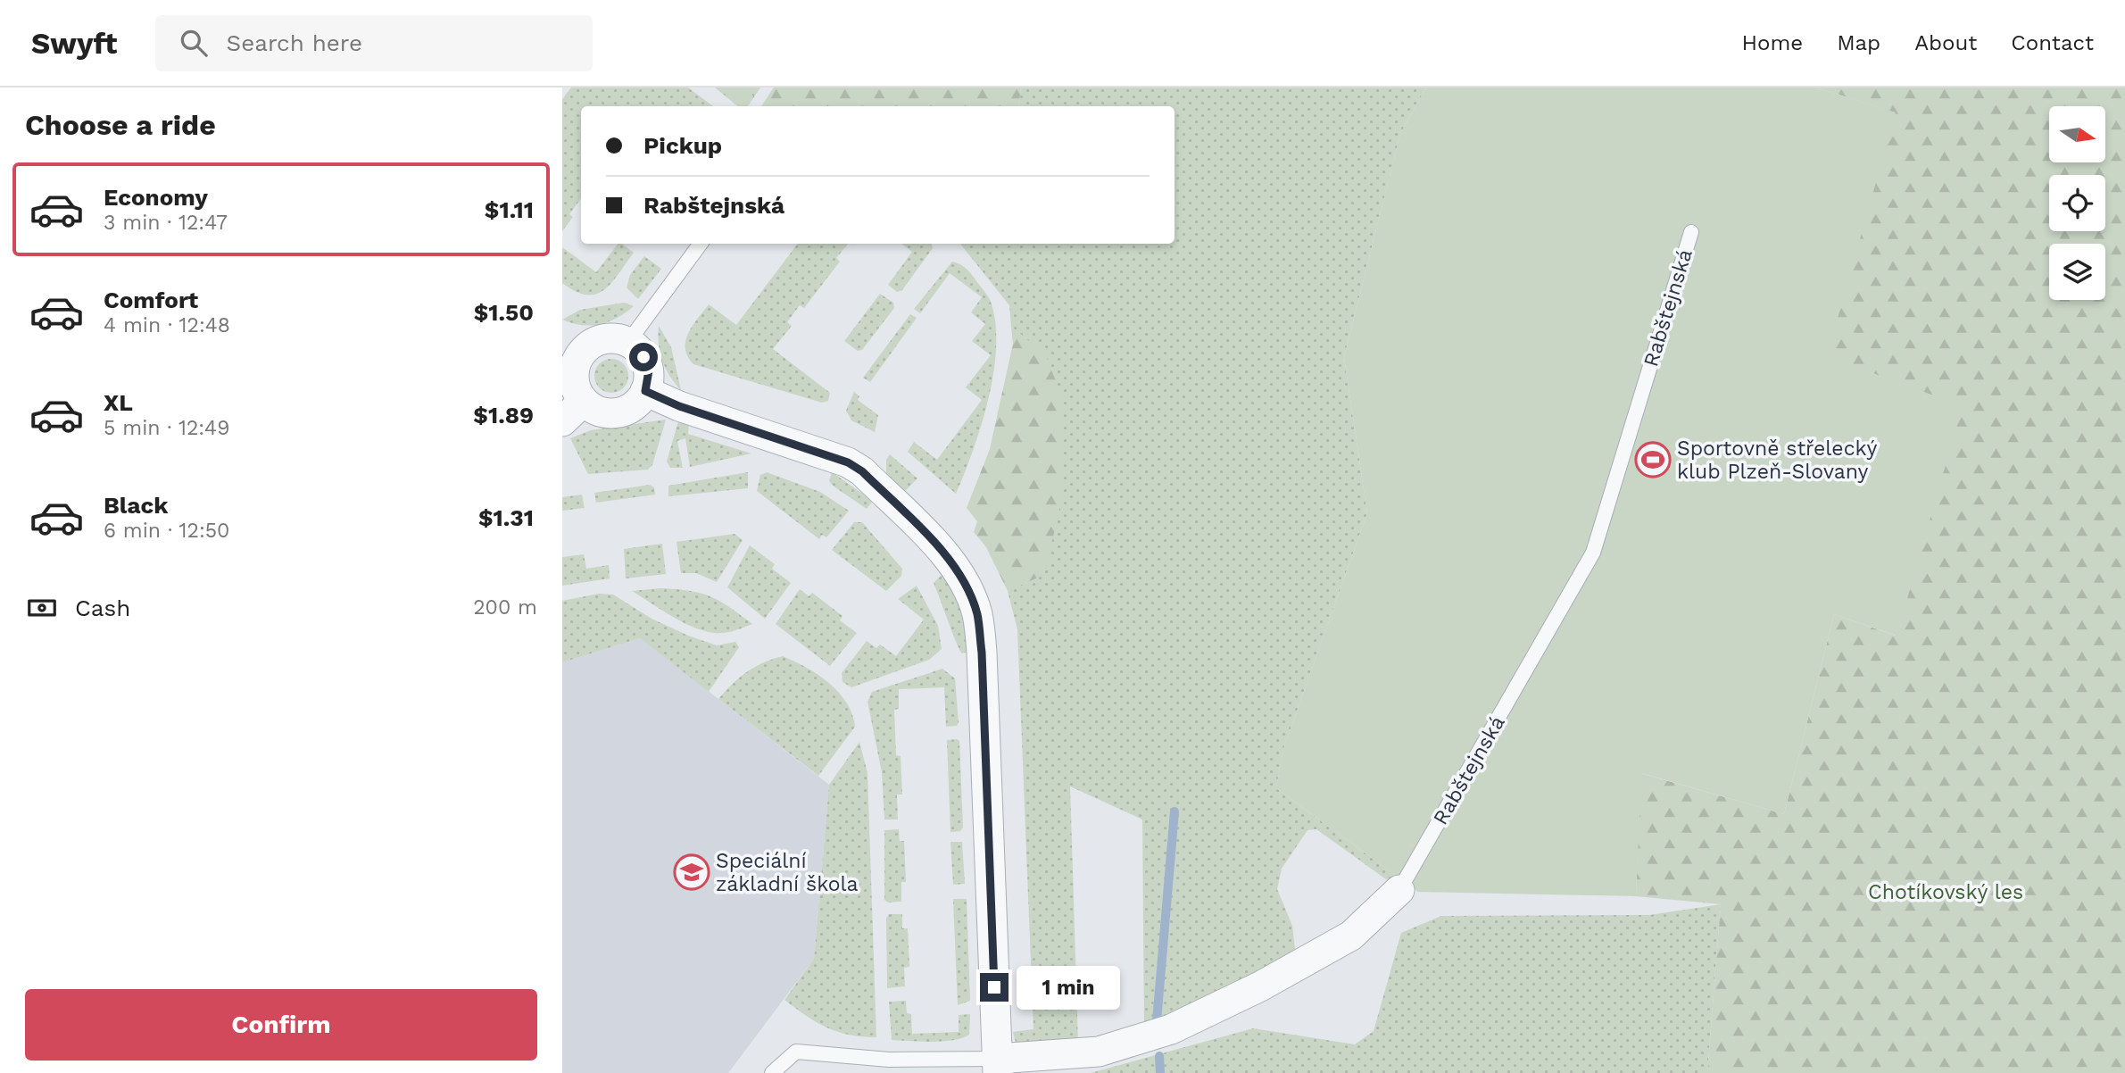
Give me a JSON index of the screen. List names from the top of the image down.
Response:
{
  "streets": {
    "street": ["Rabštejnská"]
  },
  "parks": ["Chotíkovský les"],
  "places": {
    "sports": ["Sportovně střelecký klub Plzeň-Slovany"],
    "school or university": ["Speciální základní škola"]
  },
  "north": "right",
  "page": {
    "header": "Swyft",
    "search": "Search here",
    "nav": [
      "Home",
      "Map",
      "About",
      "Contact"
    ],
    "heading": "Choose a ride",
    "banner": ["Pickup", "Rabštejnská"],
    "list": [
      {
        "name": "Economy",
        "note": "3 min · 12:47",
        "value": "$1.11"
      },
      {
        "name": "Comfort",
        "note": "4 min · 12:48",
        "value": "$1.50"
      },
      {
        "name": "XL",
        "note": "5 min · 12:49",
        "value": "$1.89"
      },
      {
        "name": "Black",
        "note": "6 min · 12:50",
        "value": "$1.31"
      }
    ],
    "pay": ["Cash", "200 m"],
    "bubble": "1 min",
    "buttons": "Confirm"
  }
}
